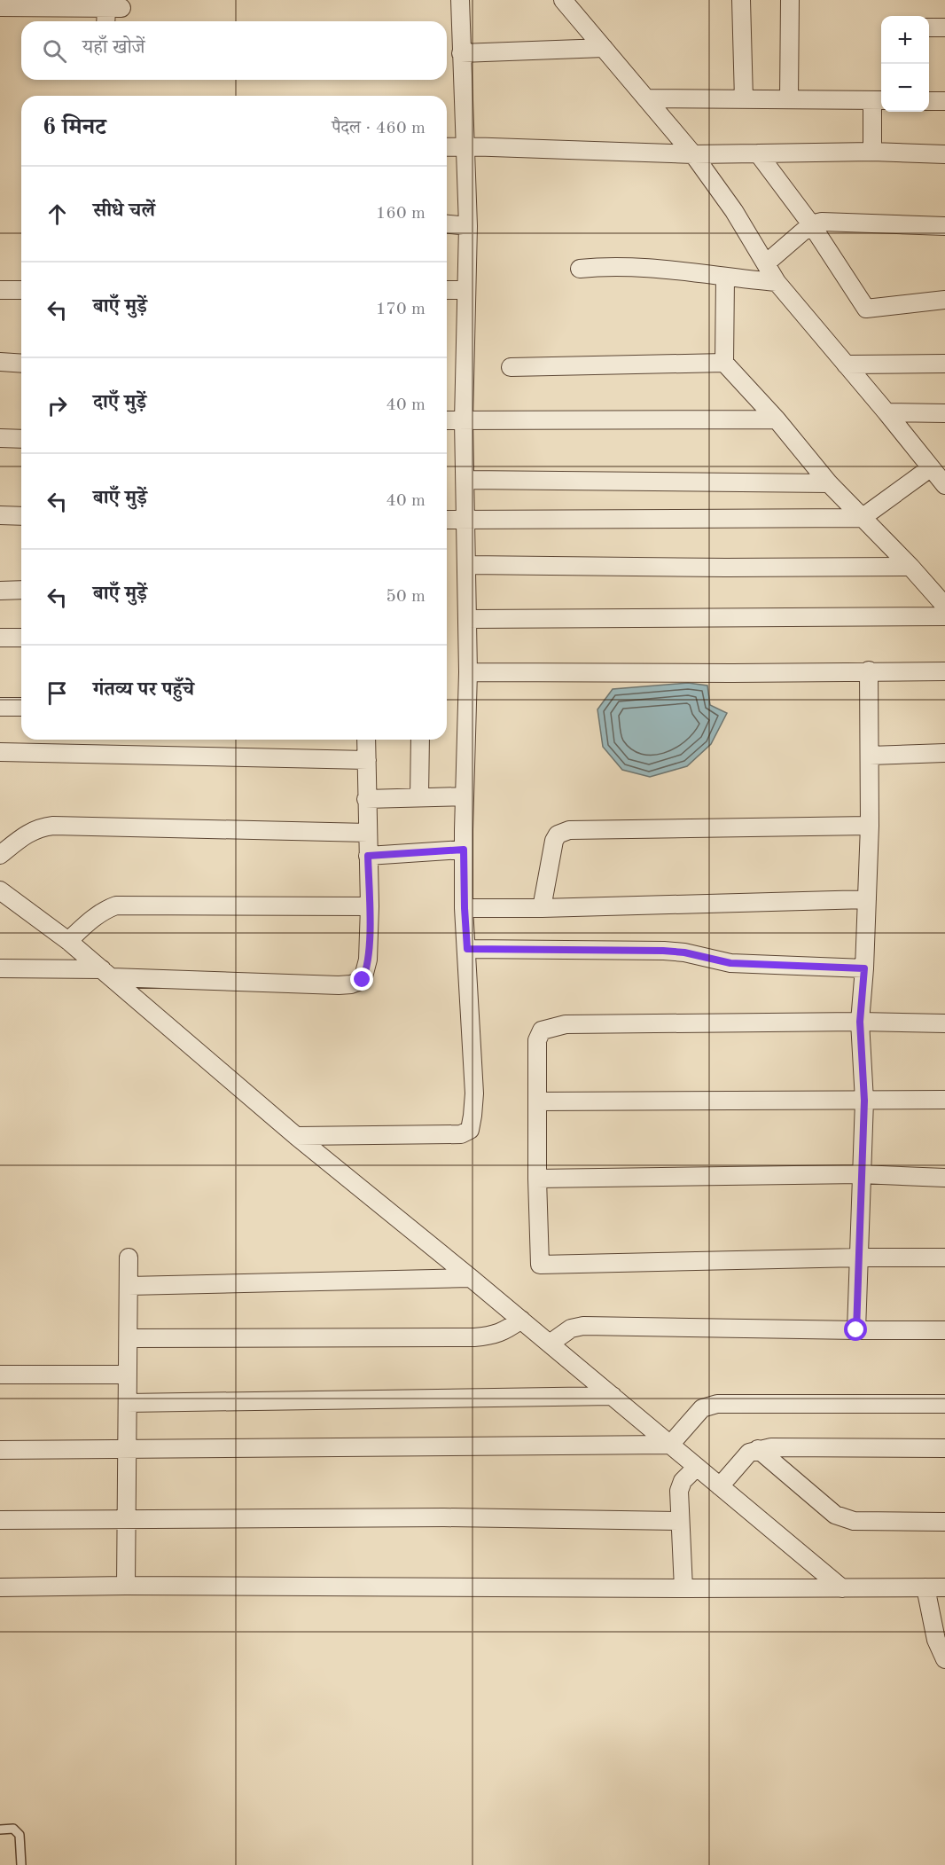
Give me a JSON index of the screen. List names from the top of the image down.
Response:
{
  "page": {
    "map_buttons": ["+", "−"],
    "search": "यहाँ खोजें",
    "heading": ["6 मिनट", "पैदल · 460 m"],
    "list": [
      ["सीधे चलें", "160 m"],
      ["बाएँ मुड़ें", "170 m"],
      ["दाएँ मुड़ें", "40 m"],
      ["बाएँ मुड़ें", "40 m"],
      ["बाएँ मुड़ें", "50 m"],
      "गंतव्य पर पहुँचे"
    ]
  }
}
